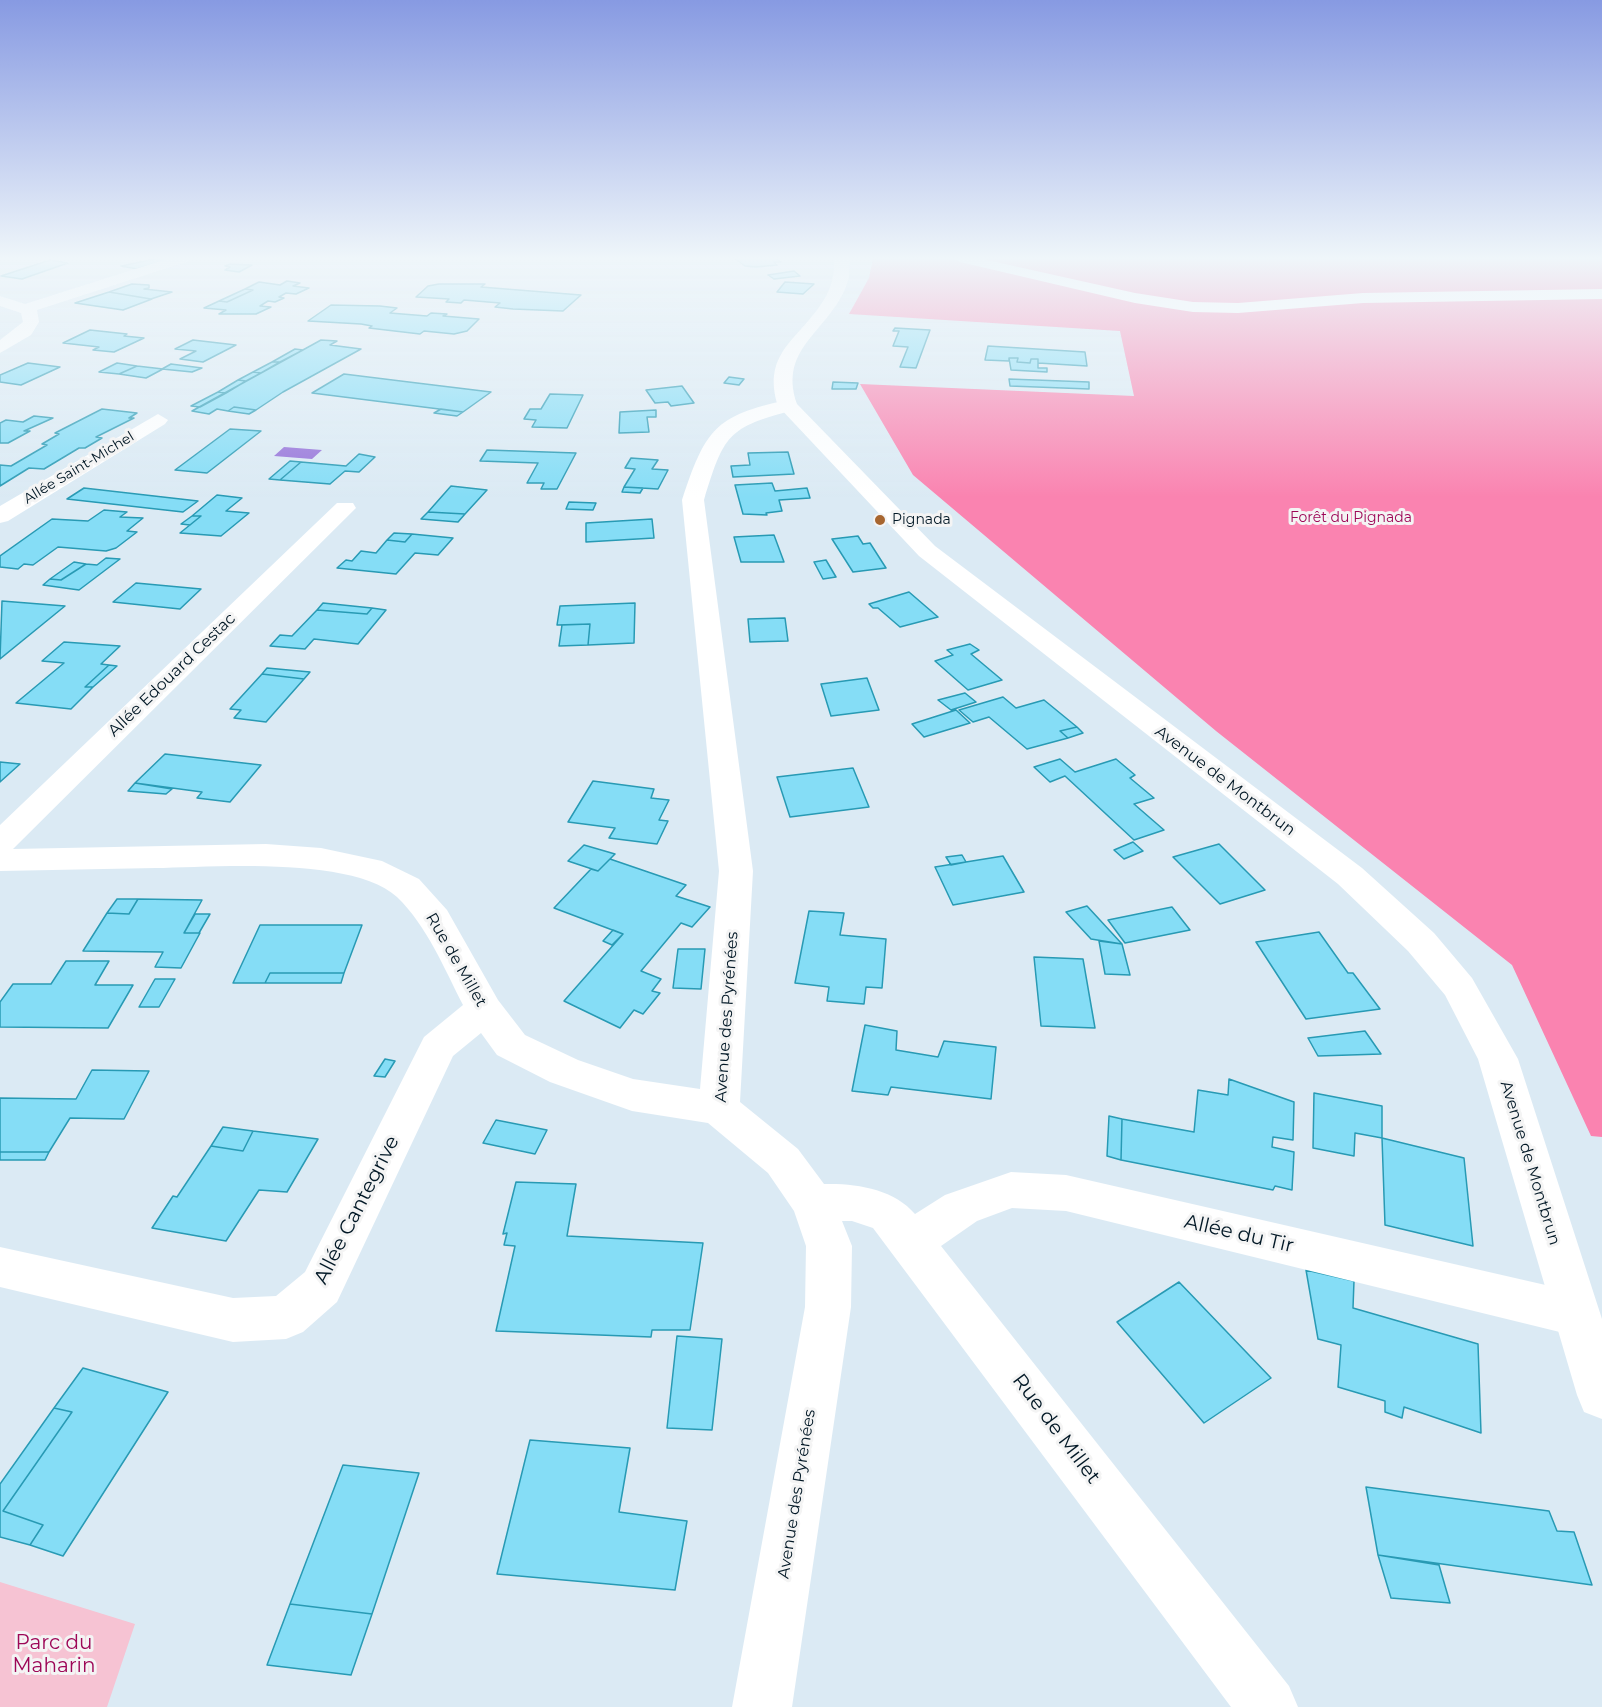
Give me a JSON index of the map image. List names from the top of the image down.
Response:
{
  "streets": {
    "street": [
      "Allée Saint-Michel",
      "Allée Edouard Cestac",
      "Avenue de Montbrun",
      "Rue de Millet",
      "Avenue des Pyrénées",
      "Allée Cantegrive",
      "Allée du Tir"
    ]
  },
  "crossings": [
    ["Avenue de Montbrun", "Avenue des Pyrénées"],
    ["Avenue de Montbrun", "Allée du Tir"],
    ["Rue de Millet", "Avenue des Pyrénées"],
    ["Rue de Millet", "Allée Cantegrive"],
    ["Rue de Millet", "Allée du Tir"]
  ],
  "parks": ["Forêt du Pignada", "Parc du Maharin"],
  "places": ["Pignada"]
}
